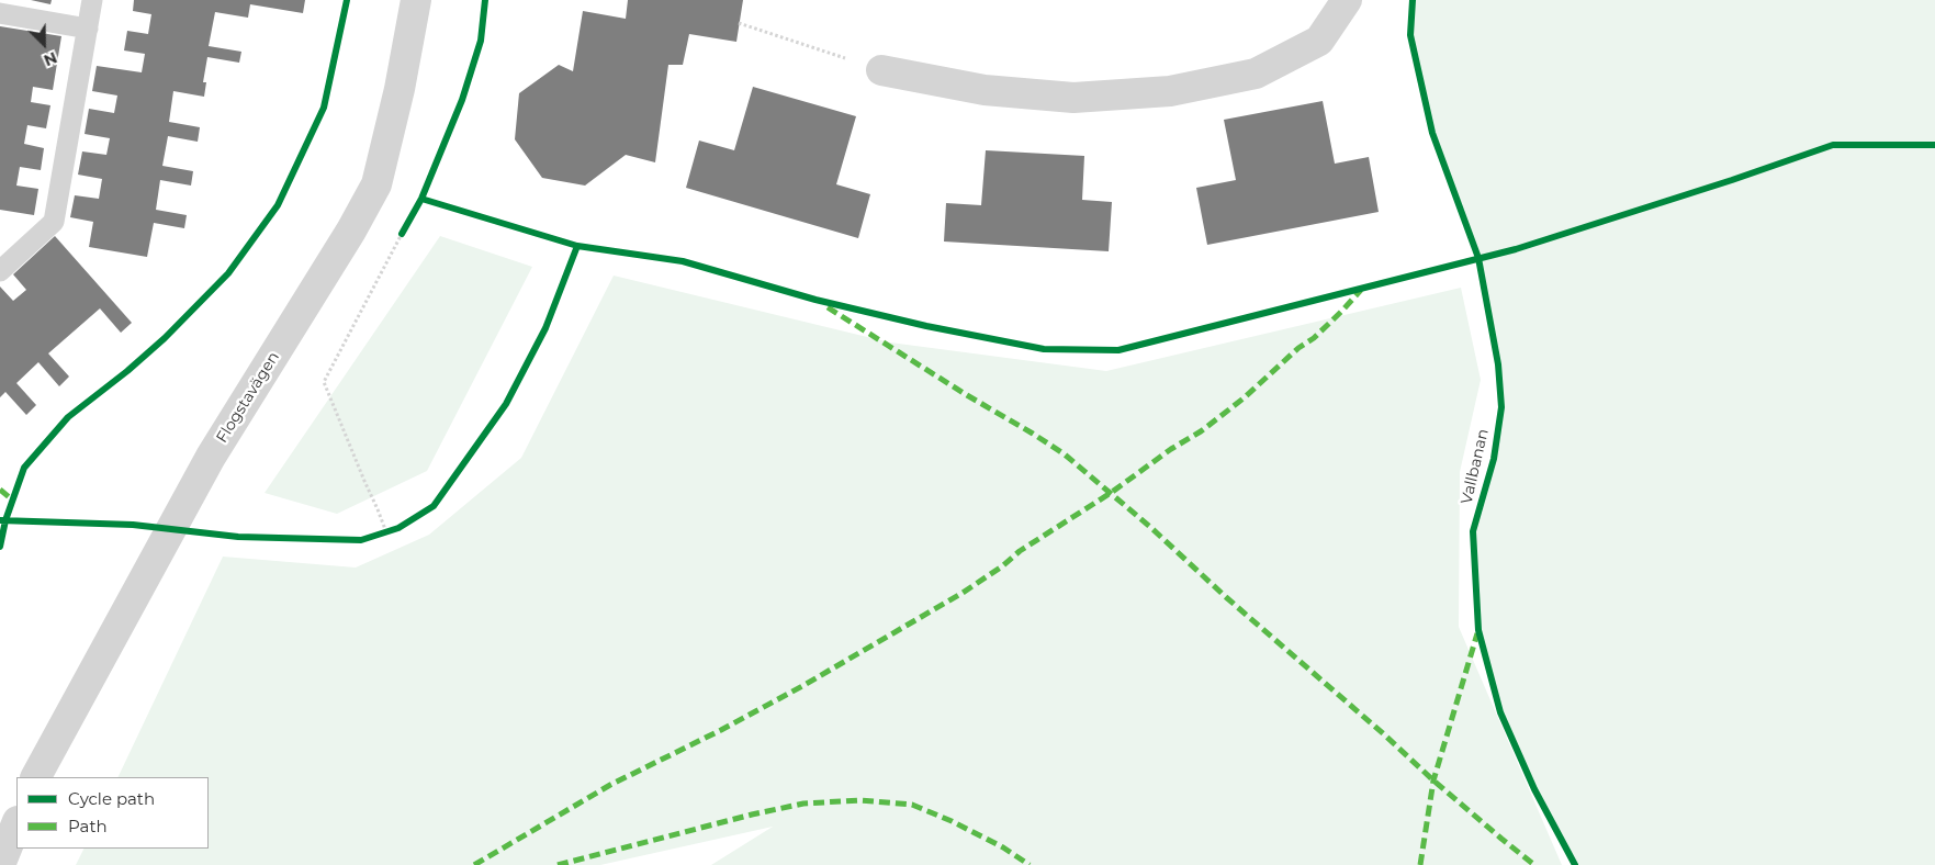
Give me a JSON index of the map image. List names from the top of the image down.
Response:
{
  "streets": {
    "street": ["Flogstavägen"],
    "cycle path": ["Vallbanan"]
  },
  "legend": ["Cycle path", "Path"],
  "north": "bottom right"
}
